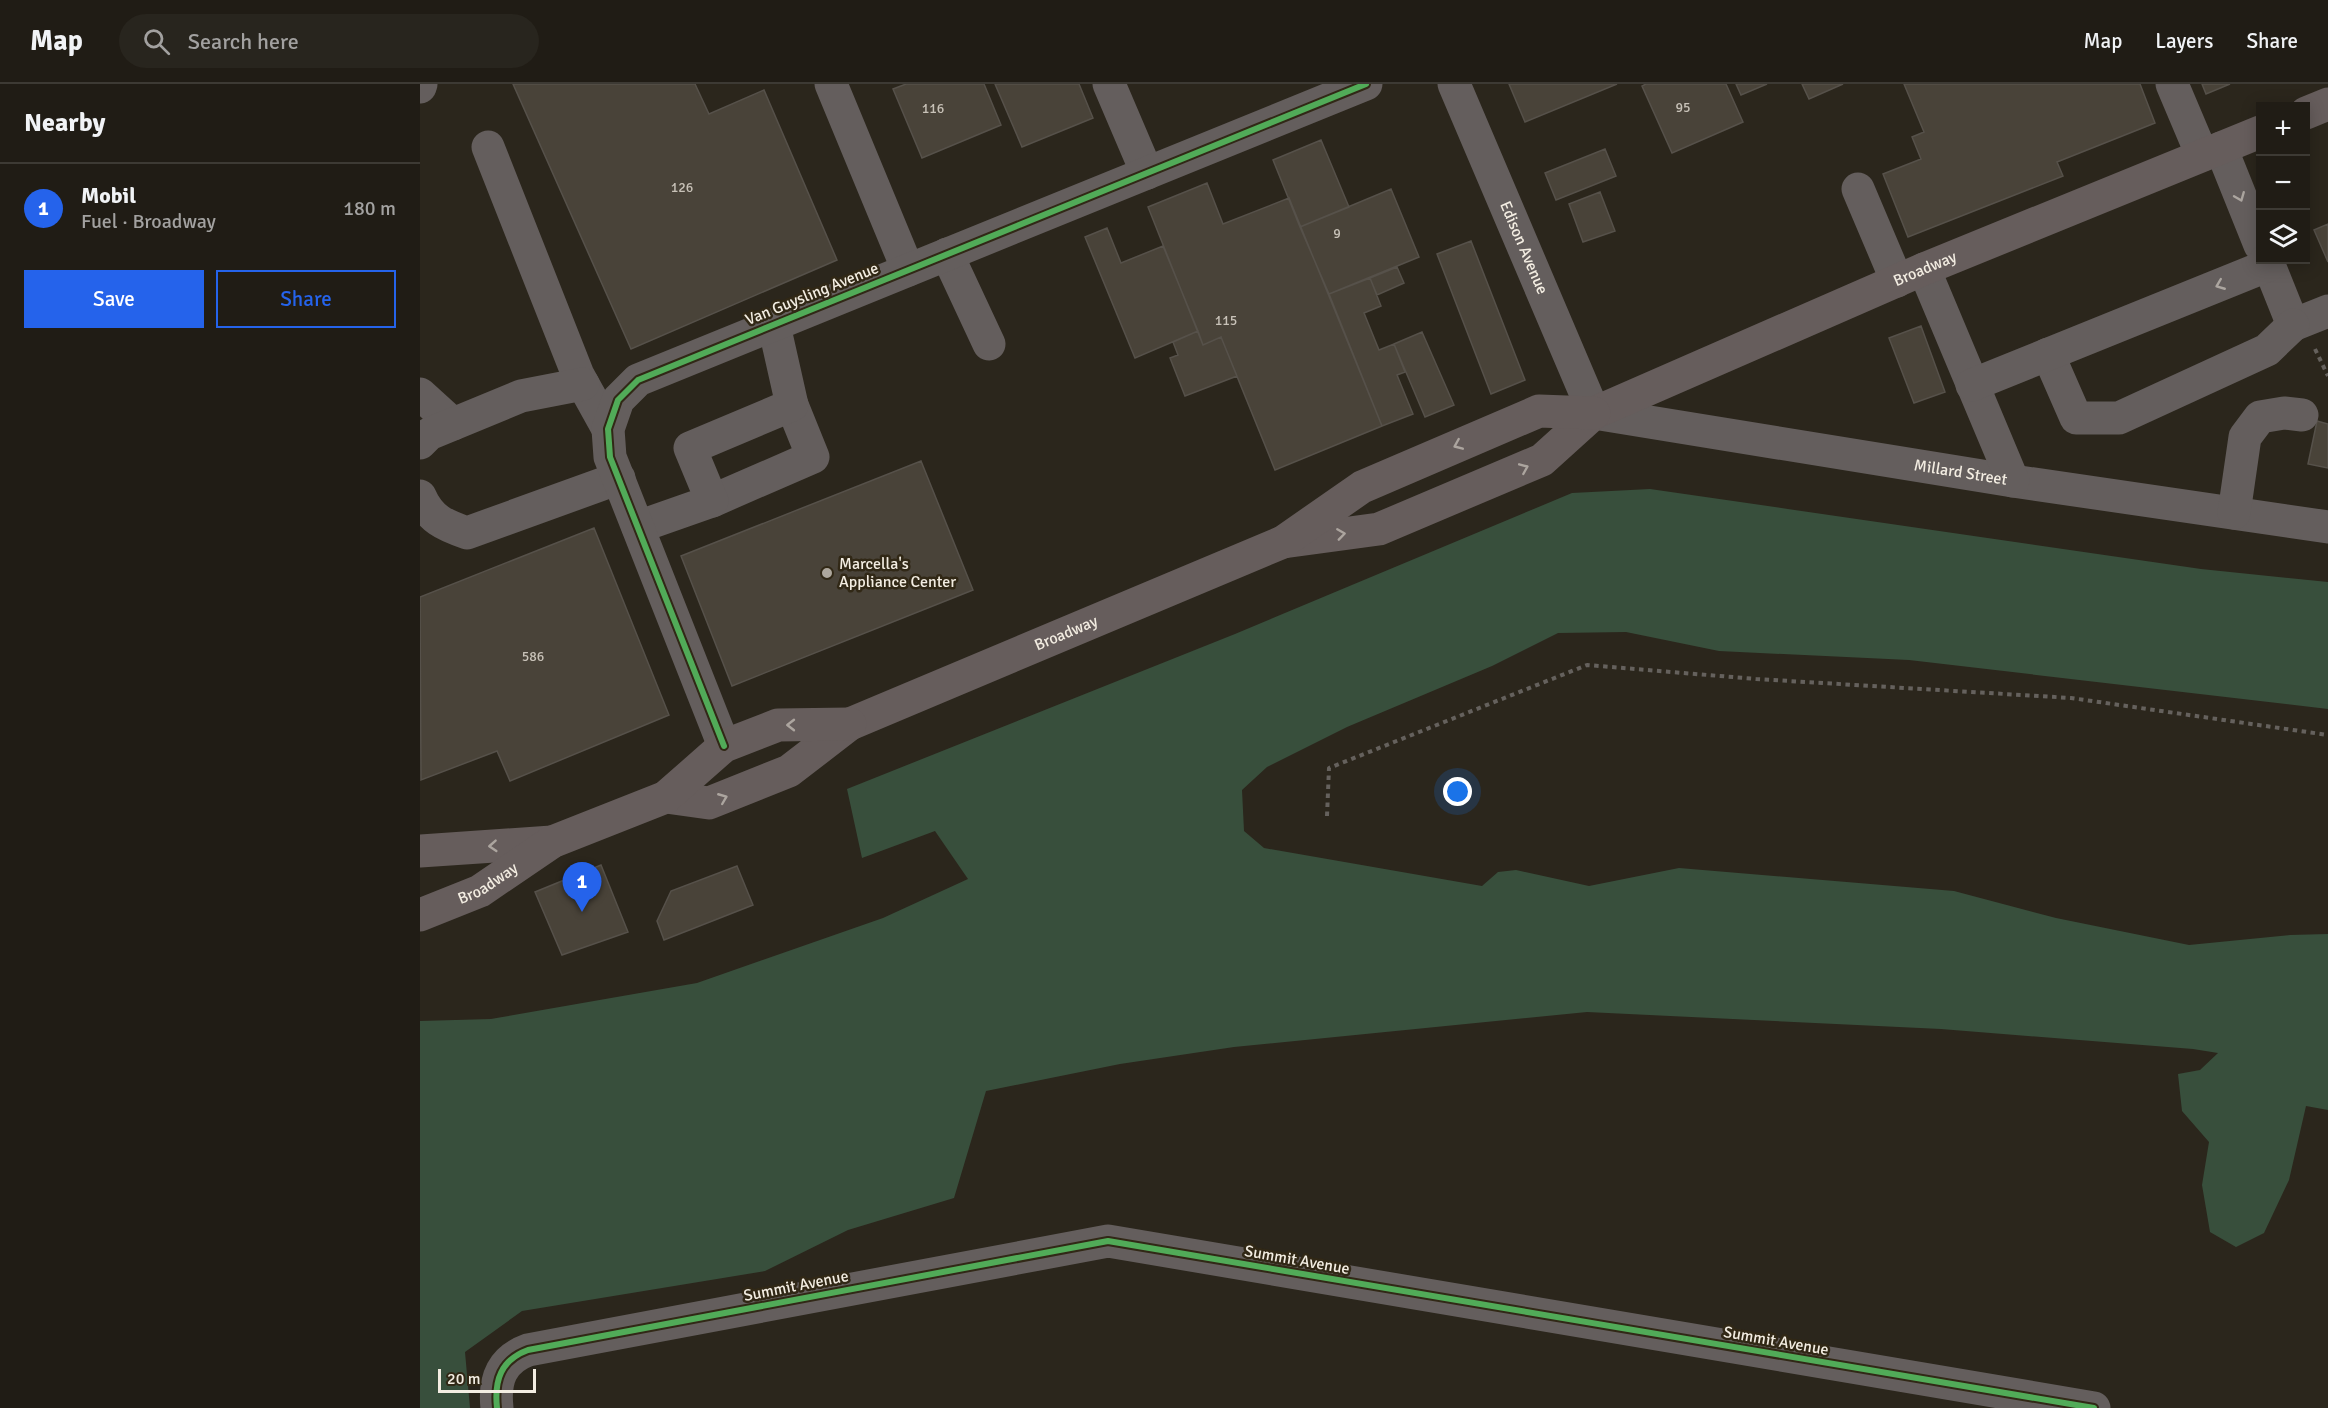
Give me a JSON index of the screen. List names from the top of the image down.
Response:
{
  "streets": {
    "main road": ["Broadway"],
    "street": [
      "Edison Avenue",
      "Van Guysling Avenue",
      "Millard Street",
      "Summit Avenue"
    ]
  },
  "crossings": [
    ["Edison Avenue", "Broadway"],
    ["Edison Avenue", "Millard Street"],
    ["Broadway", "Van Guysling Avenue"],
    ["Broadway", "Millard Street"]
  ],
  "places": ["Marcella's Appliance Center"],
  "house_numbers": [
    "95",
    "116",
    "126",
    "9",
    "115",
    "586"
  ],
  "scale_bar": "20 m",
  "page": {
    "header": "Map",
    "search": "Search here",
    "nav": ["Map", "Layers", "Share"],
    "heading": "Nearby",
    "map_buttons": ["+", "−"],
    "list": [
      {
        "mark": "1",
        "name": "Mobil",
        "note": "Fuel · Broadway",
        "value": "180 m"
      }
    ],
    "buttons": ["Save", "Share"],
    "pins": "1",
    "scale": "20 m"
  }
}
